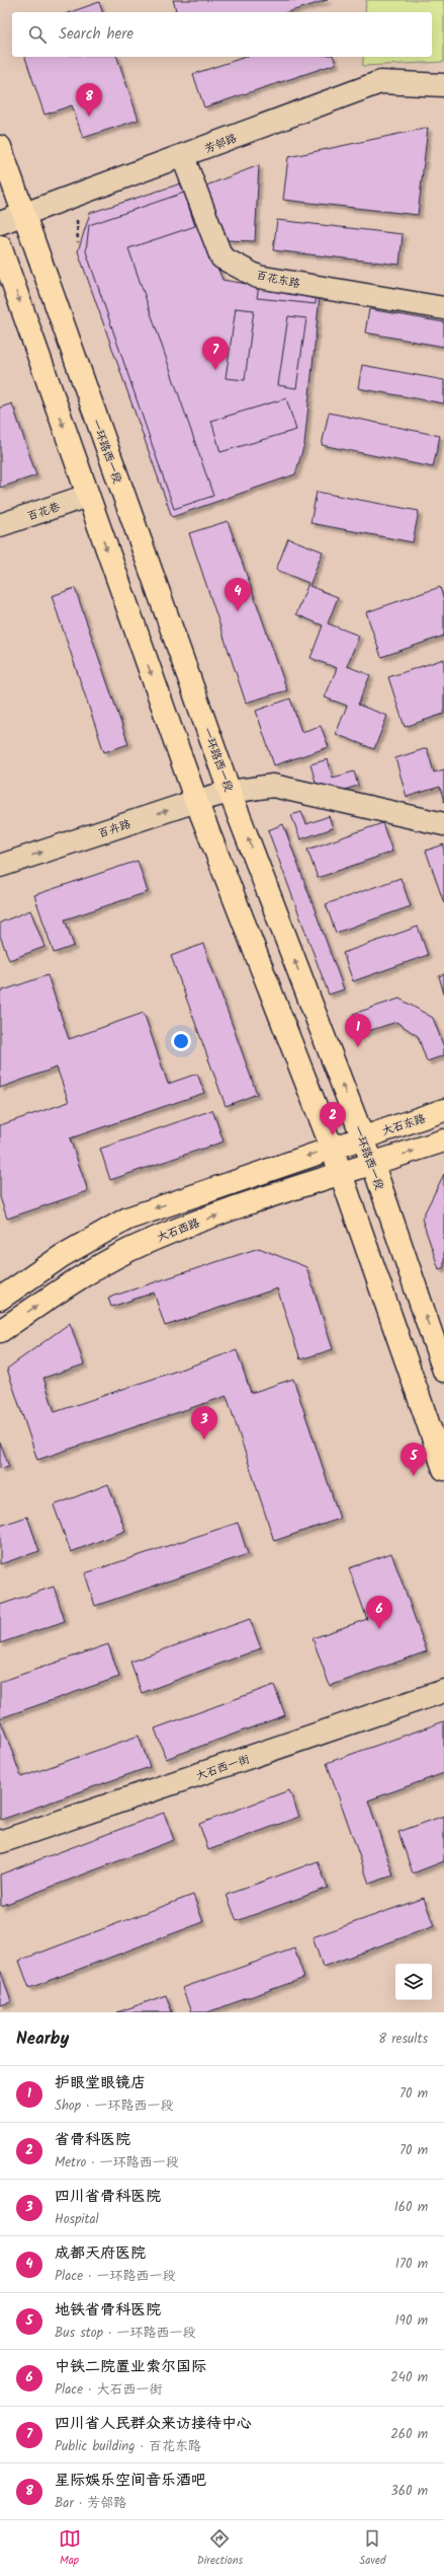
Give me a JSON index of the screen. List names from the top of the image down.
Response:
{
  "streets": {
    "main road": ["一环路西一段", "大石东路", "大石西路"],
    "street": [
      "芳邻路",
      "百花东路",
      "百花巷",
      "百卉路",
      "大石西一街"
    ]
  },
  "crossings": [
    ["芳邻路", "百花东路"],
    ["芳邻路", "一环路西一段"],
    ["一环路西一段", "百卉路"],
    ["一环路西一段", "大石东路"],
    ["一环路西一段", "大石西路"]
  ],
  "one_way": ["百卉路"],
  "page": {
    "search": "Search here",
    "pins": [
      "8",
      "7",
      "4",
      "1",
      "2",
      "3",
      "5",
      "6"
    ],
    "heading": ["Nearby", "8 results"],
    "list": [
      {
        "mark": "1",
        "name": "护眼堂眼镜店",
        "note": "Shop · 一环路西一段",
        "value": "70 m"
      },
      {
        "mark": "2",
        "name": "省骨科医院",
        "note": "Metro · 一环路西一段",
        "value": "70 m"
      },
      {
        "mark": "3",
        "name": "四川省骨科医院",
        "note": "Hospital",
        "value": "160 m"
      },
      {
        "mark": "4",
        "name": "成都天府医院",
        "note": "Place · 一环路西一段",
        "value": "170 m"
      },
      {
        "mark": "5",
        "name": "地铁省骨科医院",
        "note": "Bus stop · 一环路西一段",
        "value": "190 m"
      },
      {
        "mark": "6",
        "name": "中铁二院置业索尔国际",
        "note": "Place · 大石西一街",
        "value": "240 m"
      },
      {
        "mark": "7",
        "name": "四川省人民群众来访接待中心",
        "note": "Public building · 百花东路",
        "value": "260 m"
      },
      {
        "mark": "8",
        "name": "星际娱乐空间音乐酒吧",
        "note": "Bar · 芳邻路",
        "value": "360 m"
      }
    ],
    "nav": ["Map", "Directions", "Saved"]
  }
}
